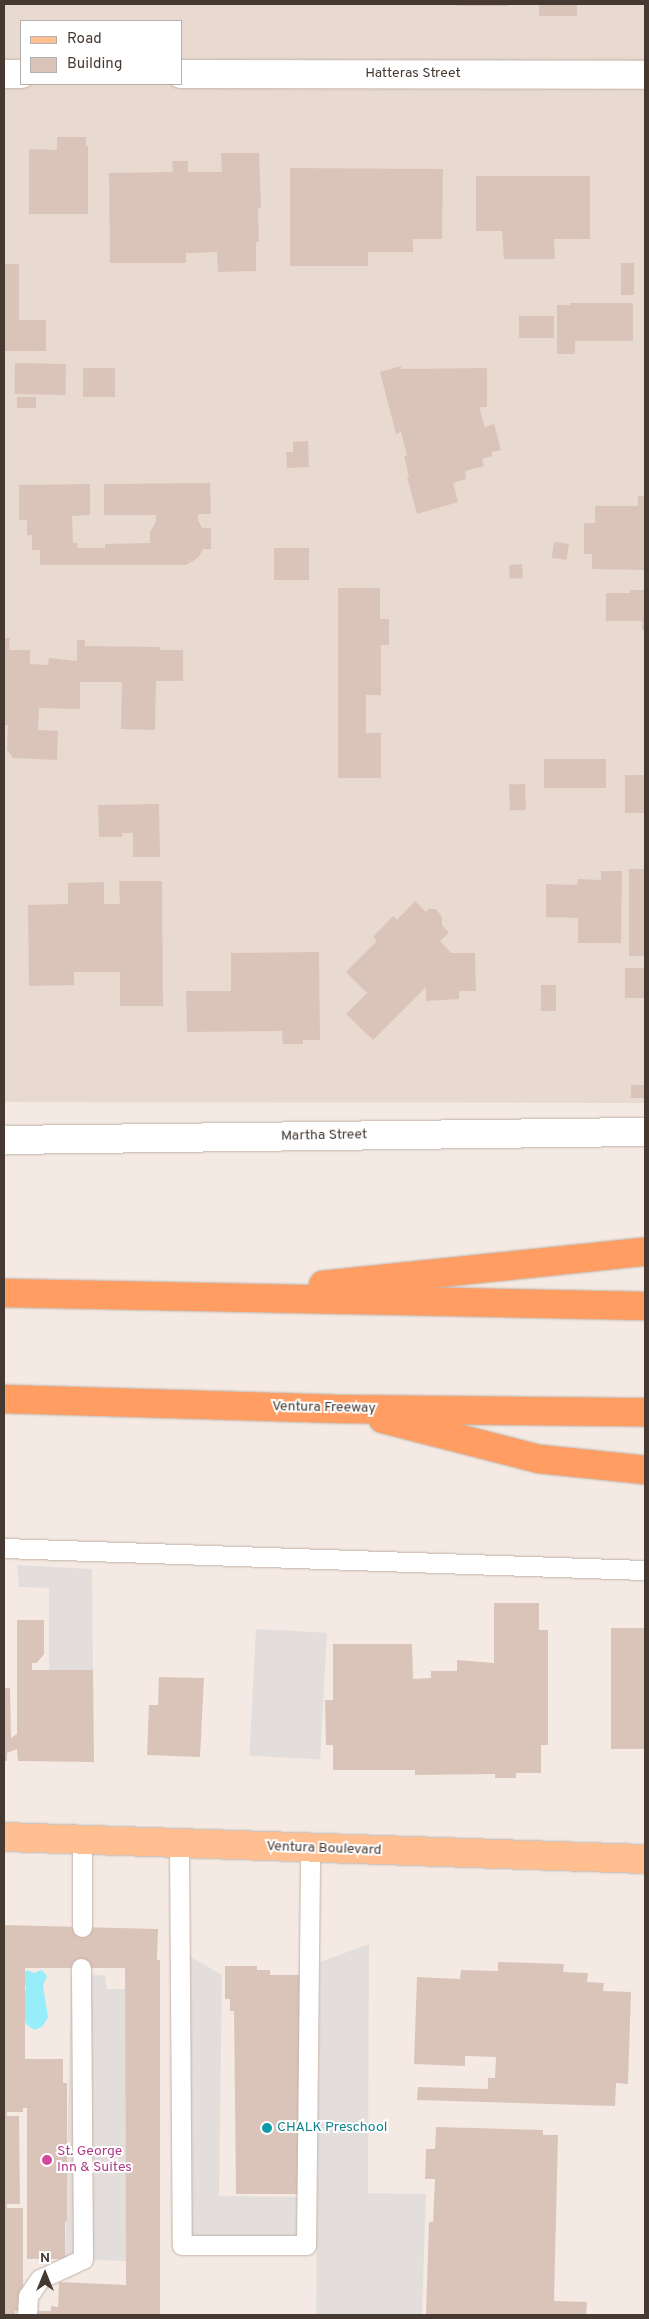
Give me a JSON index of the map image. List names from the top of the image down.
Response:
{
  "streets": {
    "highway": ["Ventura Freeway"],
    "main road": ["Ventura Boulevard"],
    "street": ["Hatteras Street", "Martha Street"]
  },
  "places": ["CHALK Preschool", "St. George Inn & Suites"],
  "legend": ["Road", "Building"],
  "north": "top"
}
